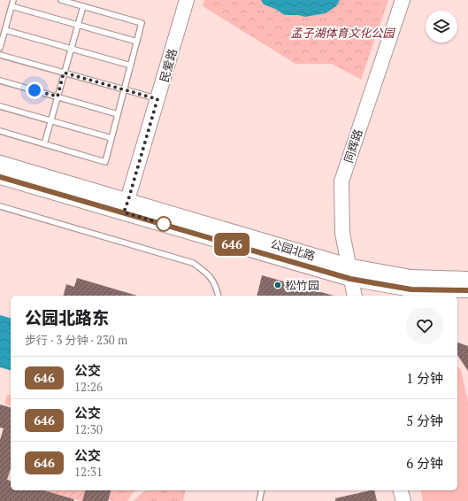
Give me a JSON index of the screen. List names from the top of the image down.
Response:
{
  "streets": {
    "main road": ["民爱路", "同辉路", "公园北路"]
  },
  "crossings": [
    ["民爱路", "公园北路"],
    ["同辉路", "公园北路"]
  ],
  "parks": ["孟子湖体育文化公园"],
  "places": ["松竹园"],
  "lines": ["bus line 646"],
  "page": {
    "on_map": "646",
    "heading": ["公园北路东", "步行 · 3 分钟 · 230 m"],
    "list": [
      {
        "mark": "646",
        "name": "公交",
        "note": "12:26",
        "value": "1 分钟"
      },
      {
        "mark": "646",
        "name": "公交",
        "note": "12:30",
        "value": "5 分钟"
      },
      {
        "mark": "646",
        "name": "公交",
        "note": "12:31",
        "value": "6 分钟"
      }
    ]
  }
}
